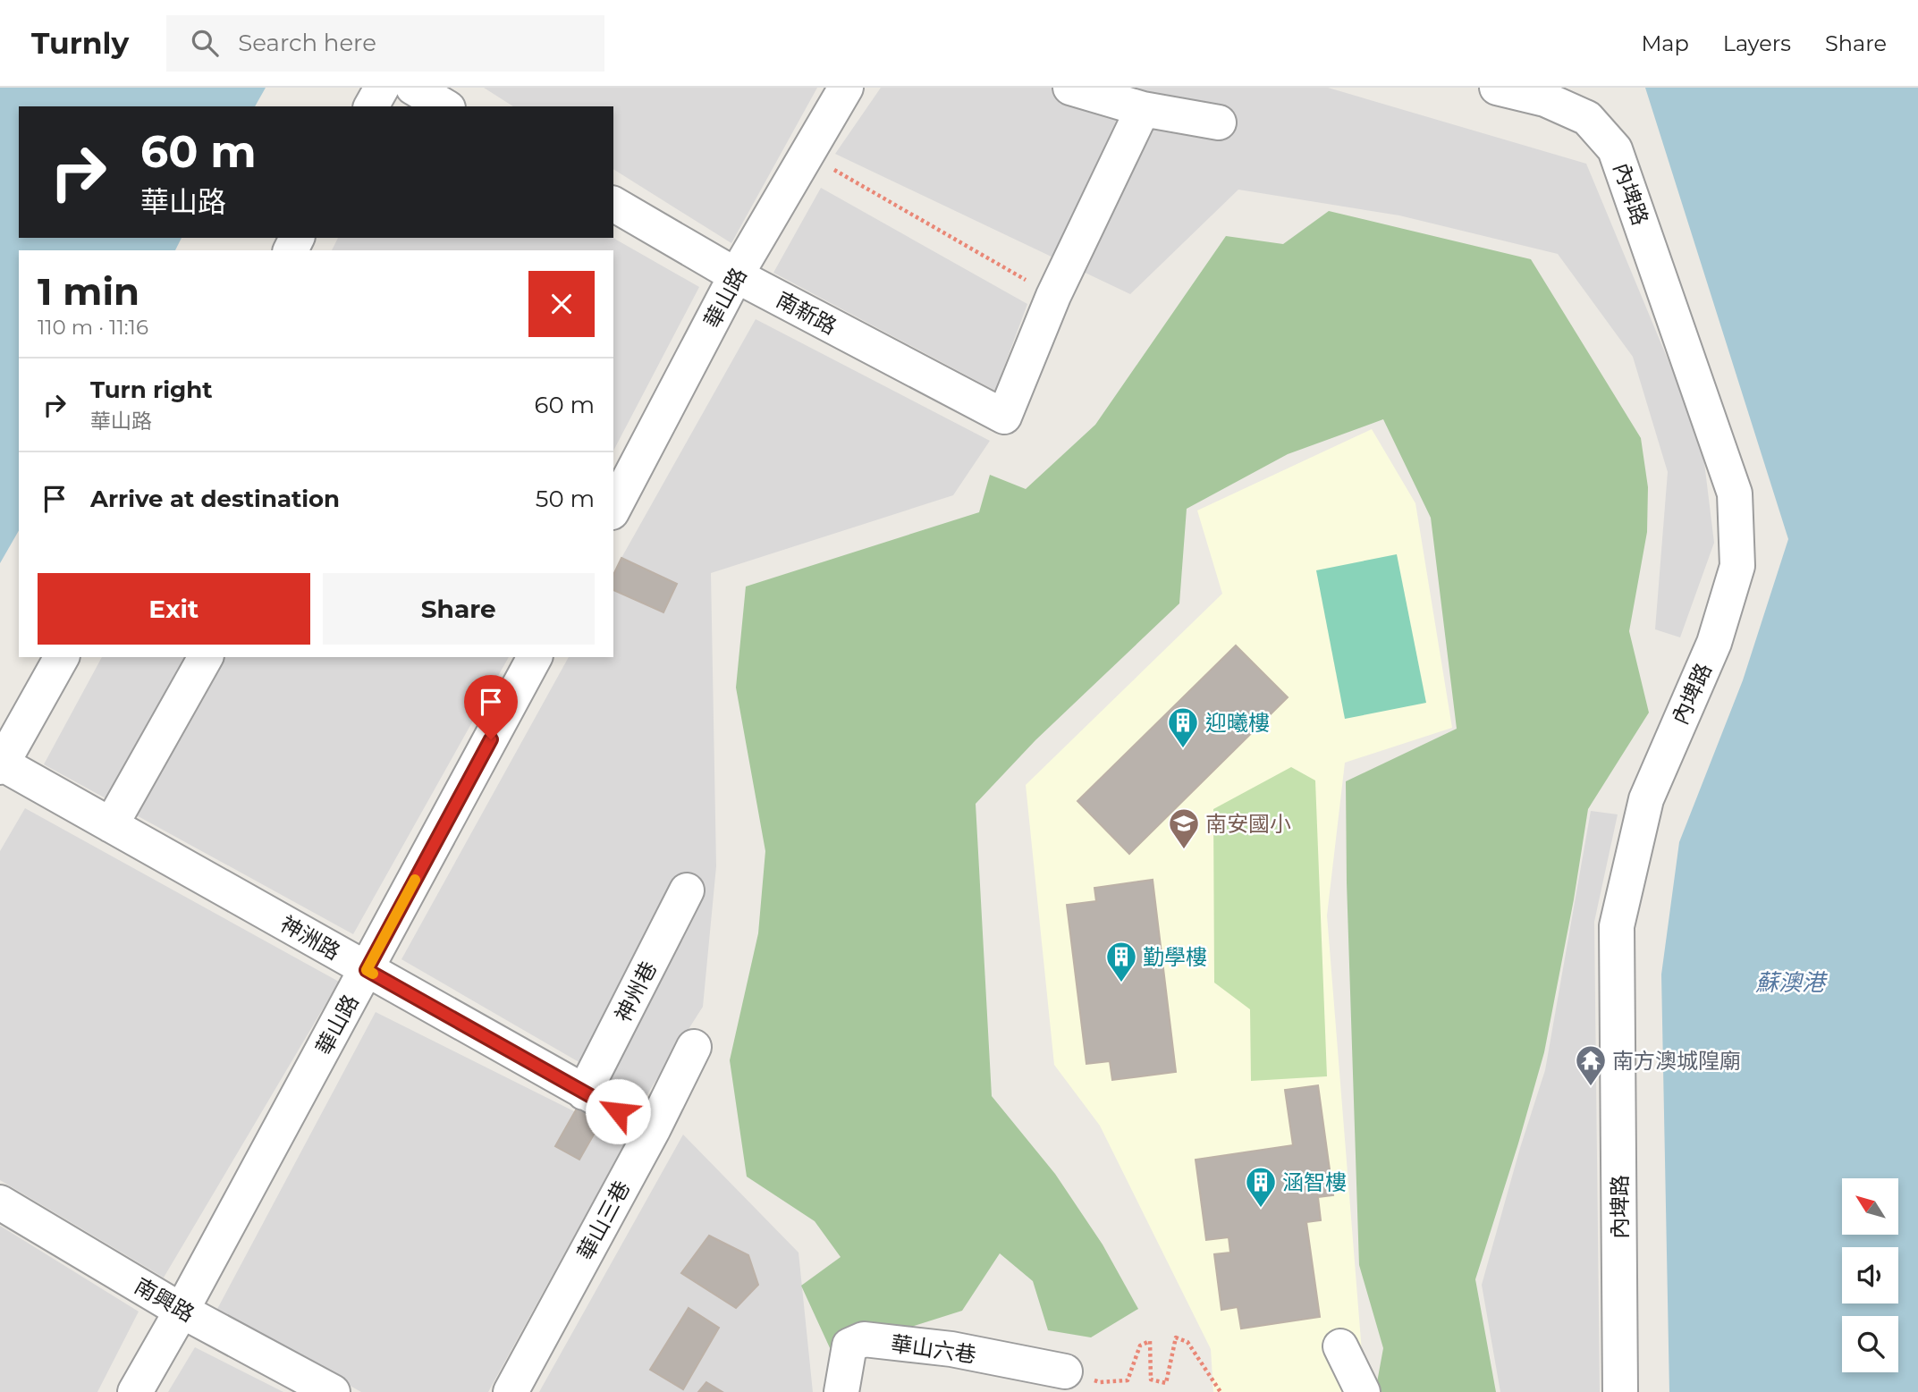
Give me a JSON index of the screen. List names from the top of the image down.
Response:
{
  "streets": {
    "street": [
      "內埤路",
      "華山路",
      "南新路",
      "神洲路",
      "神州巷",
      "華山三巷",
      "南興路",
      "華山六巷"
    ]
  },
  "crossings": [
    ["華山路", "南新路"],
    ["華山路", "神洲路"],
    ["華山路", "南興路"],
    ["神洲路", "神州巷"],
    ["神洲路", "華山三巷"]
  ],
  "water": ["蘇澳港"],
  "places": {
    "building": ["迎曦樓", "勤學樓", "涵智樓"],
    "school or university": ["南安國小"],
    "temple": ["南方澳城隍廟"]
  },
  "north": "top left",
  "page": {
    "header": "Turnly",
    "search": "Search here",
    "nav": ["Map", "Layers", "Share"],
    "turn": ["60 m", "華山路"],
    "heading": ["1 min", "110 m · 11:16"],
    "list": [
      {
        "name": "Turn right",
        "note": "華山路",
        "value": "60 m"
      },
      {
        "name": "Arrive at destination",
        "value": "50 m"
      }
    ],
    "buttons": ["Exit", "Share"]
  }
}
